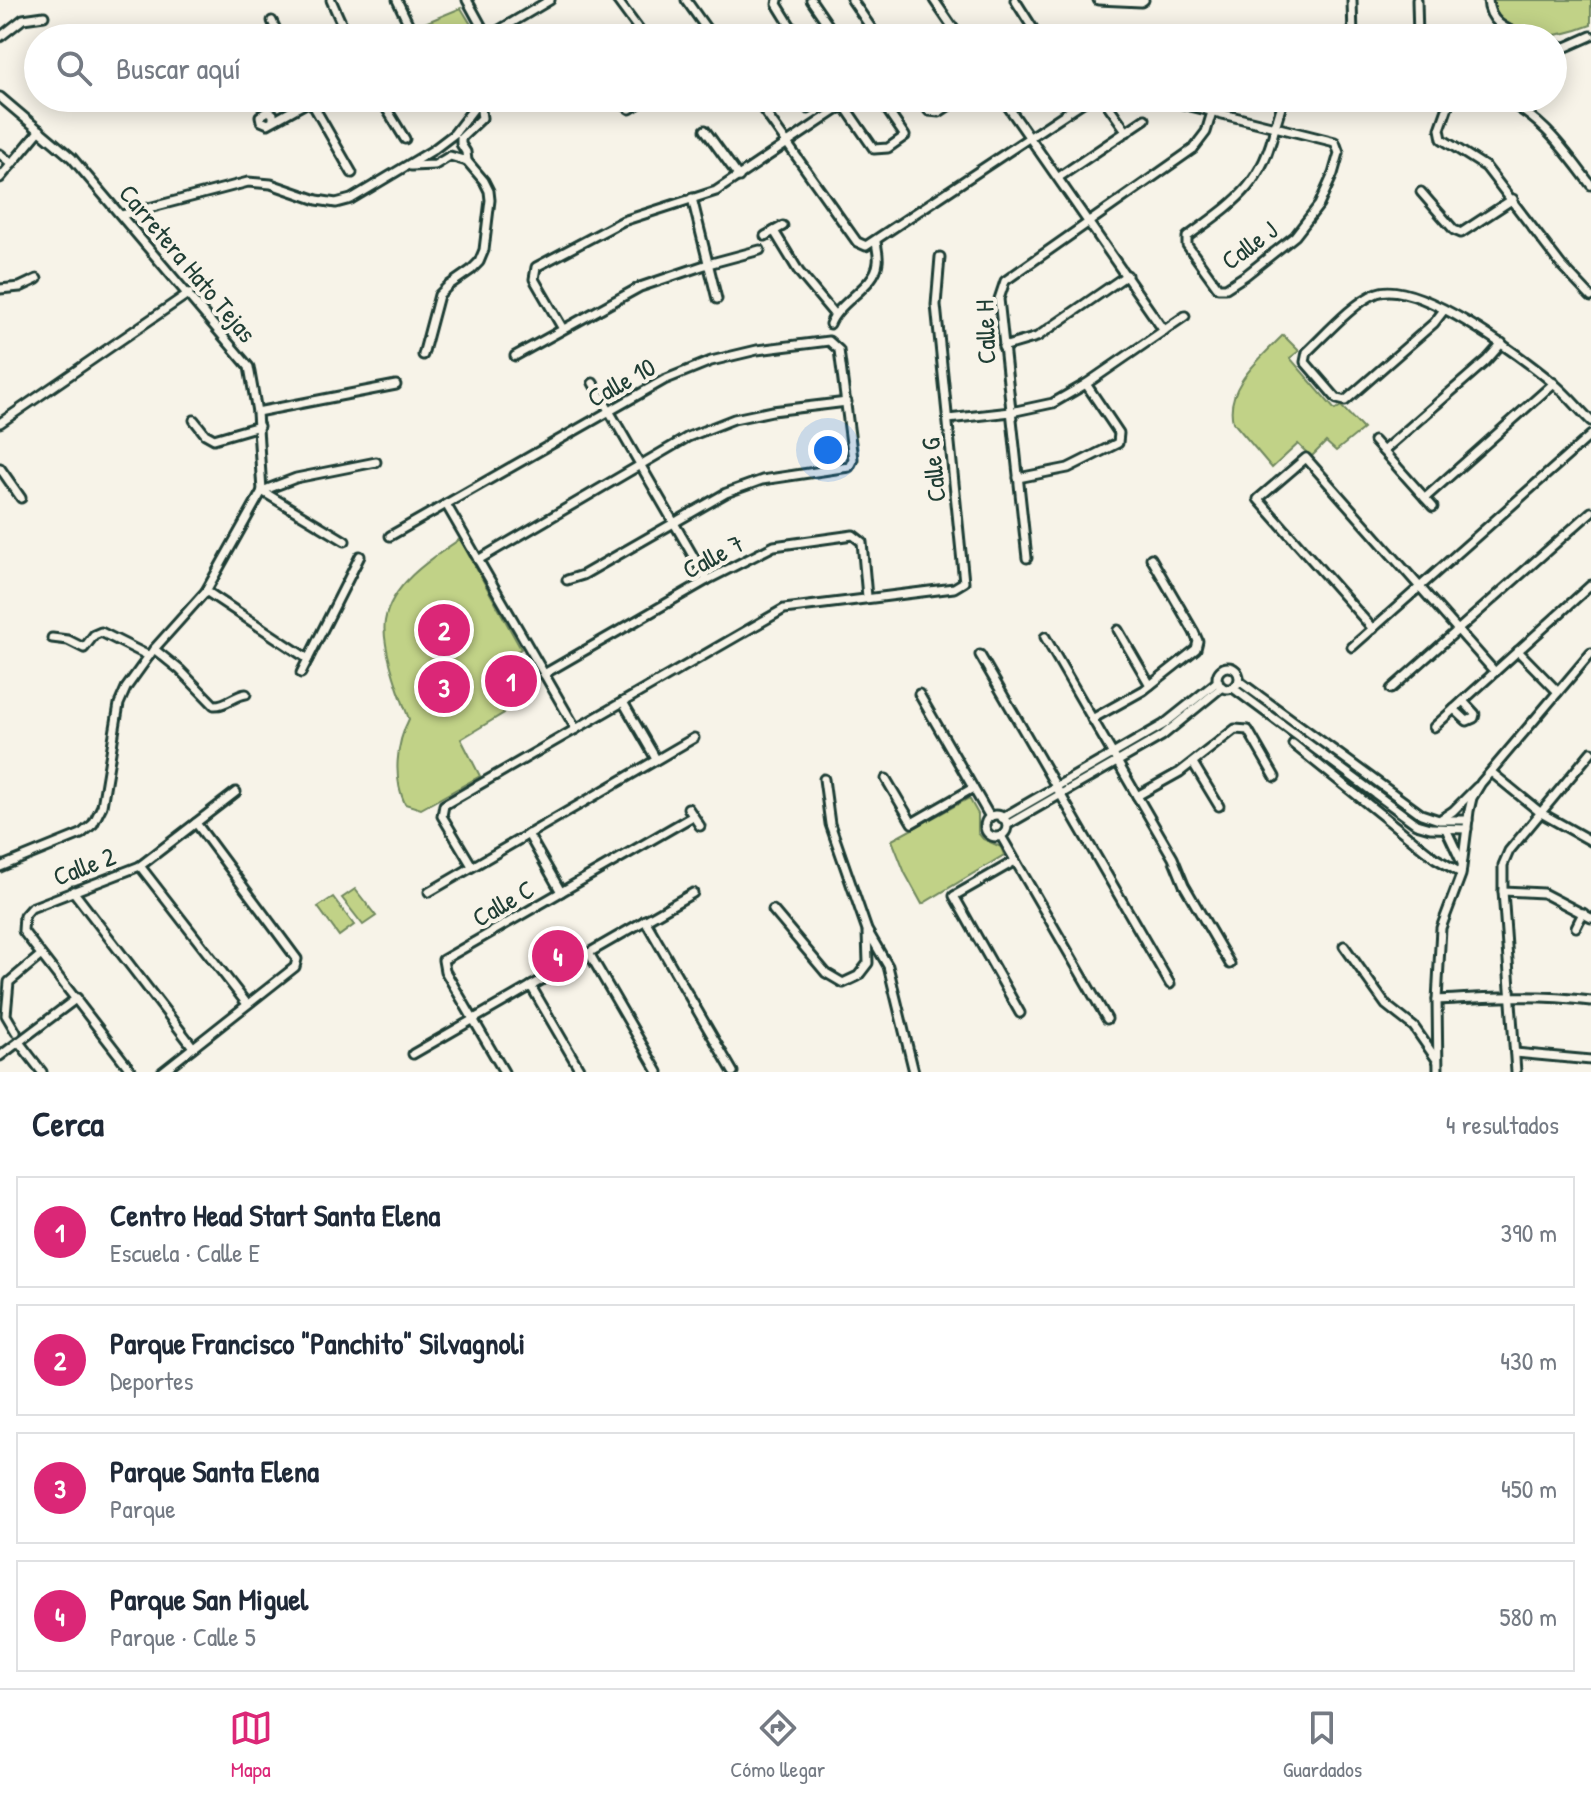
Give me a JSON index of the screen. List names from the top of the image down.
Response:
{
  "streets": {
    "street": [
      "Calle J",
      "Carretera Hato Tejas",
      "Calle H",
      "Calle 10",
      "Calle G",
      "Calle 7",
      "Calle 2",
      "Calle C"
    ]
  },
  "crossings": [
    ["Calle J", "Calle H"],
    ["Calle G", "Calle 7"]
  ],
  "page": {
    "search": "Buscar aquí",
    "pins": [
      "2",
      "1",
      "3",
      "4"
    ],
    "heading": ["Cerca", "4 resultados"],
    "list": [
      {
        "mark": "1",
        "name": "Centro Head Start Santa Elena",
        "note": "Escuela · Calle E",
        "value": "390 m"
      },
      {
        "mark": "2",
        "name": "Parque Francisco \"Panchito\" Silvagnoli",
        "note": "Deportes",
        "value": "430 m"
      },
      {
        "mark": "3",
        "name": "Parque Santa Elena",
        "note": "Parque",
        "value": "450 m"
      },
      {
        "mark": "4",
        "name": "Parque San Miguel",
        "note": "Parque · Calle 5",
        "value": "580 m"
      }
    ],
    "nav": ["Mapa", "Cómo llegar", "Guardados"]
  }
}
